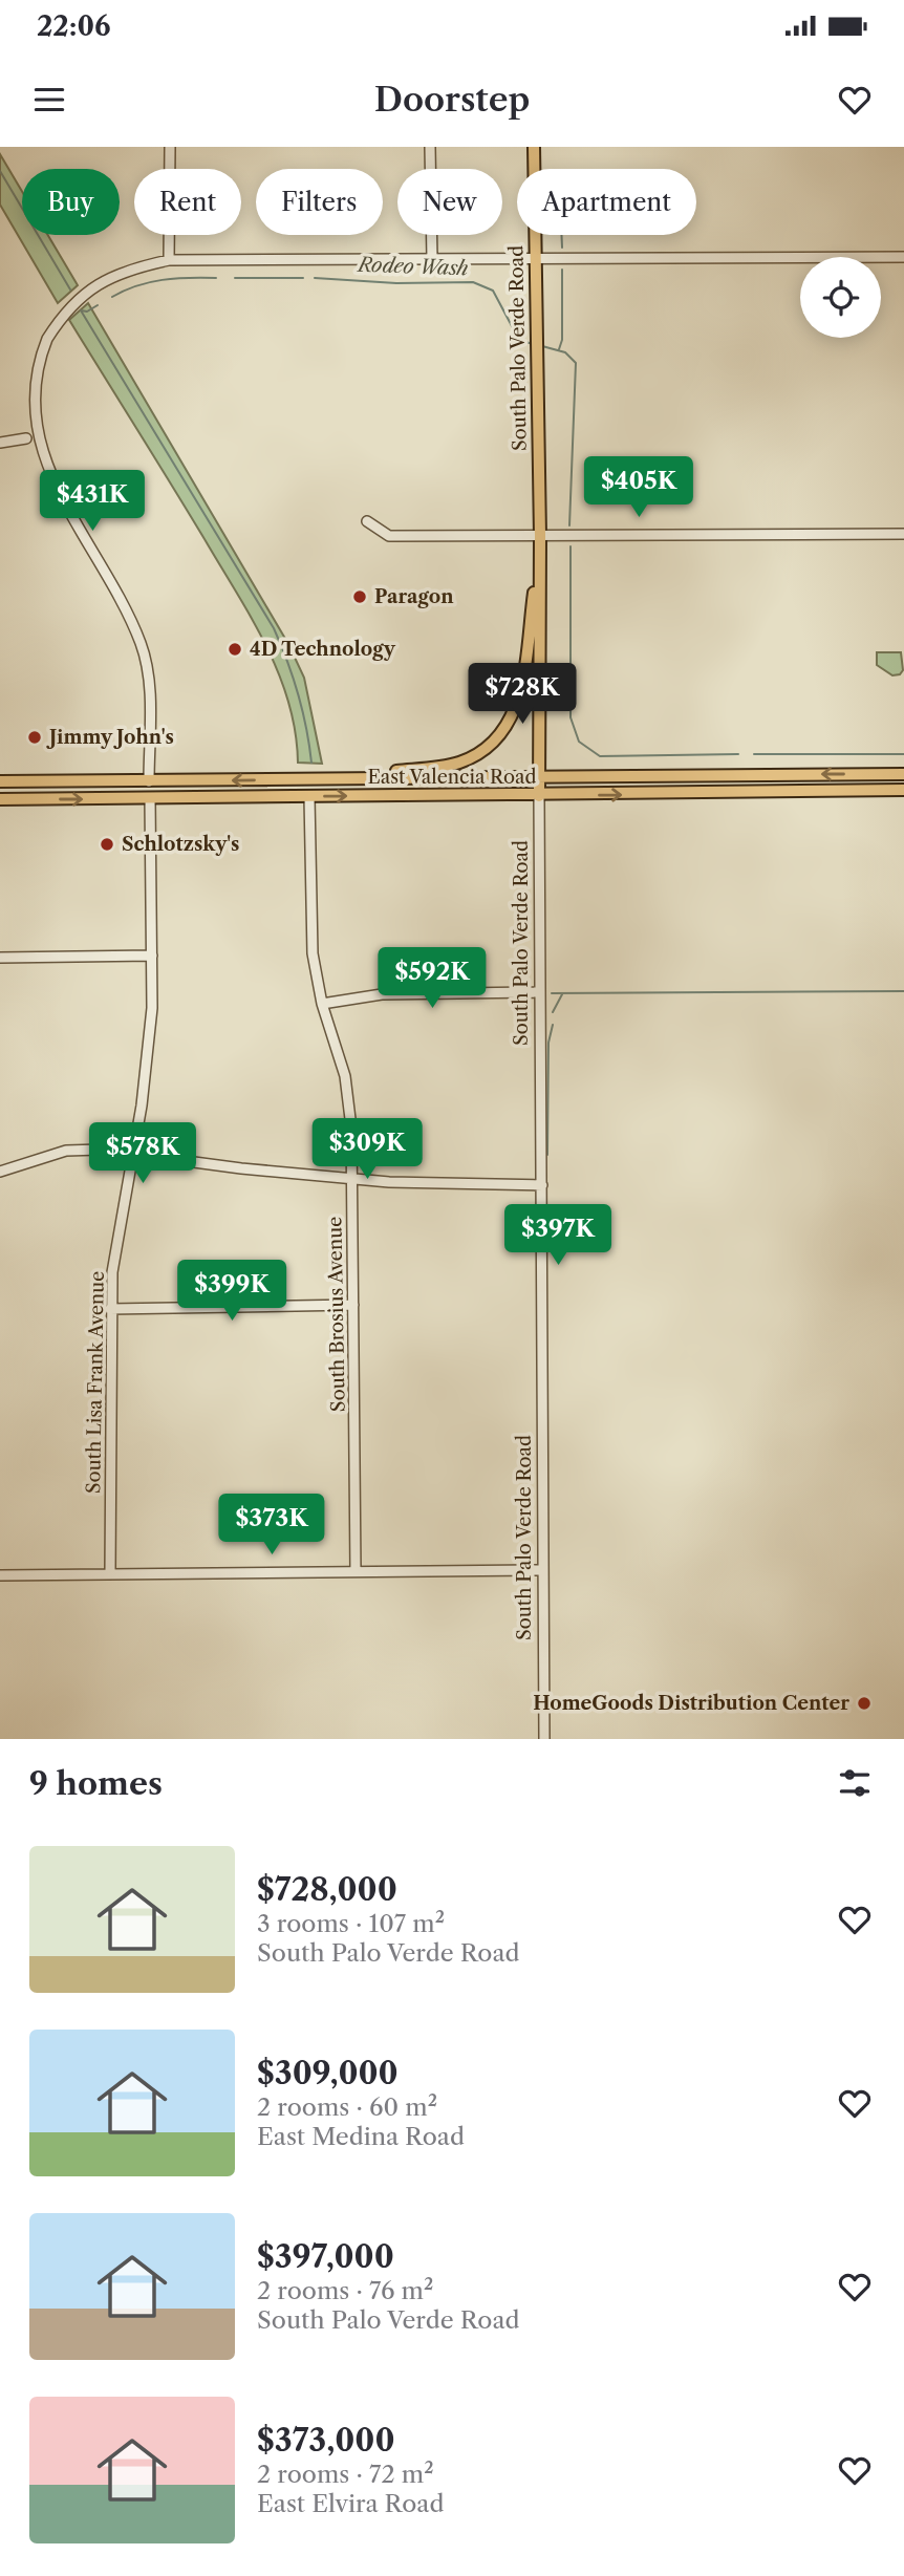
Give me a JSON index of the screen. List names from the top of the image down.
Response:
{
  "streets": {
    "main road": ["South Palo Verde Road", "East Valencia Road"],
    "street": ["South Brosius Avenue", "South Lisa Frank Avenue"]
  },
  "crossings": [
    ["South Palo Verde Road", "East Valencia Road"],
    ["East Valencia Road", "South Brosius Avenue"],
    ["East Valencia Road", "South Lisa Frank Avenue"]
  ],
  "water": ["Rodeo Wash"],
  "places": [
    "Paragon",
    "4D Technology",
    "Jimmy John's",
    "Schlotzsky's",
    "HomeGoods Distribution Center"
  ],
  "page": {
    "status": "22:06",
    "header": "Doorstep",
    "chip": [
      "Buy",
      "Rent",
      "Filters",
      "New",
      "Apartment"
    ],
    "price": [
      "$405K",
      "$431K",
      "$728K",
      "$592K",
      "$309K",
      "$578K",
      "$397K",
      "$399K",
      "$373K"
    ],
    "heading": "9 homes",
    "list": [
      {
        "name": "$728,000",
        "note": "3 rooms · 107 m² · South Palo Verde Road"
      },
      {
        "name": "$309,000",
        "note": "2 rooms · 60 m² · East Medina Road"
      },
      {
        "name": "$397,000",
        "note": "2 rooms · 76 m² · South Palo Verde Road"
      },
      {
        "name": "$373,000",
        "note": "2 rooms · 72 m² · East Elvira Road"
      }
    ]
  }
}
